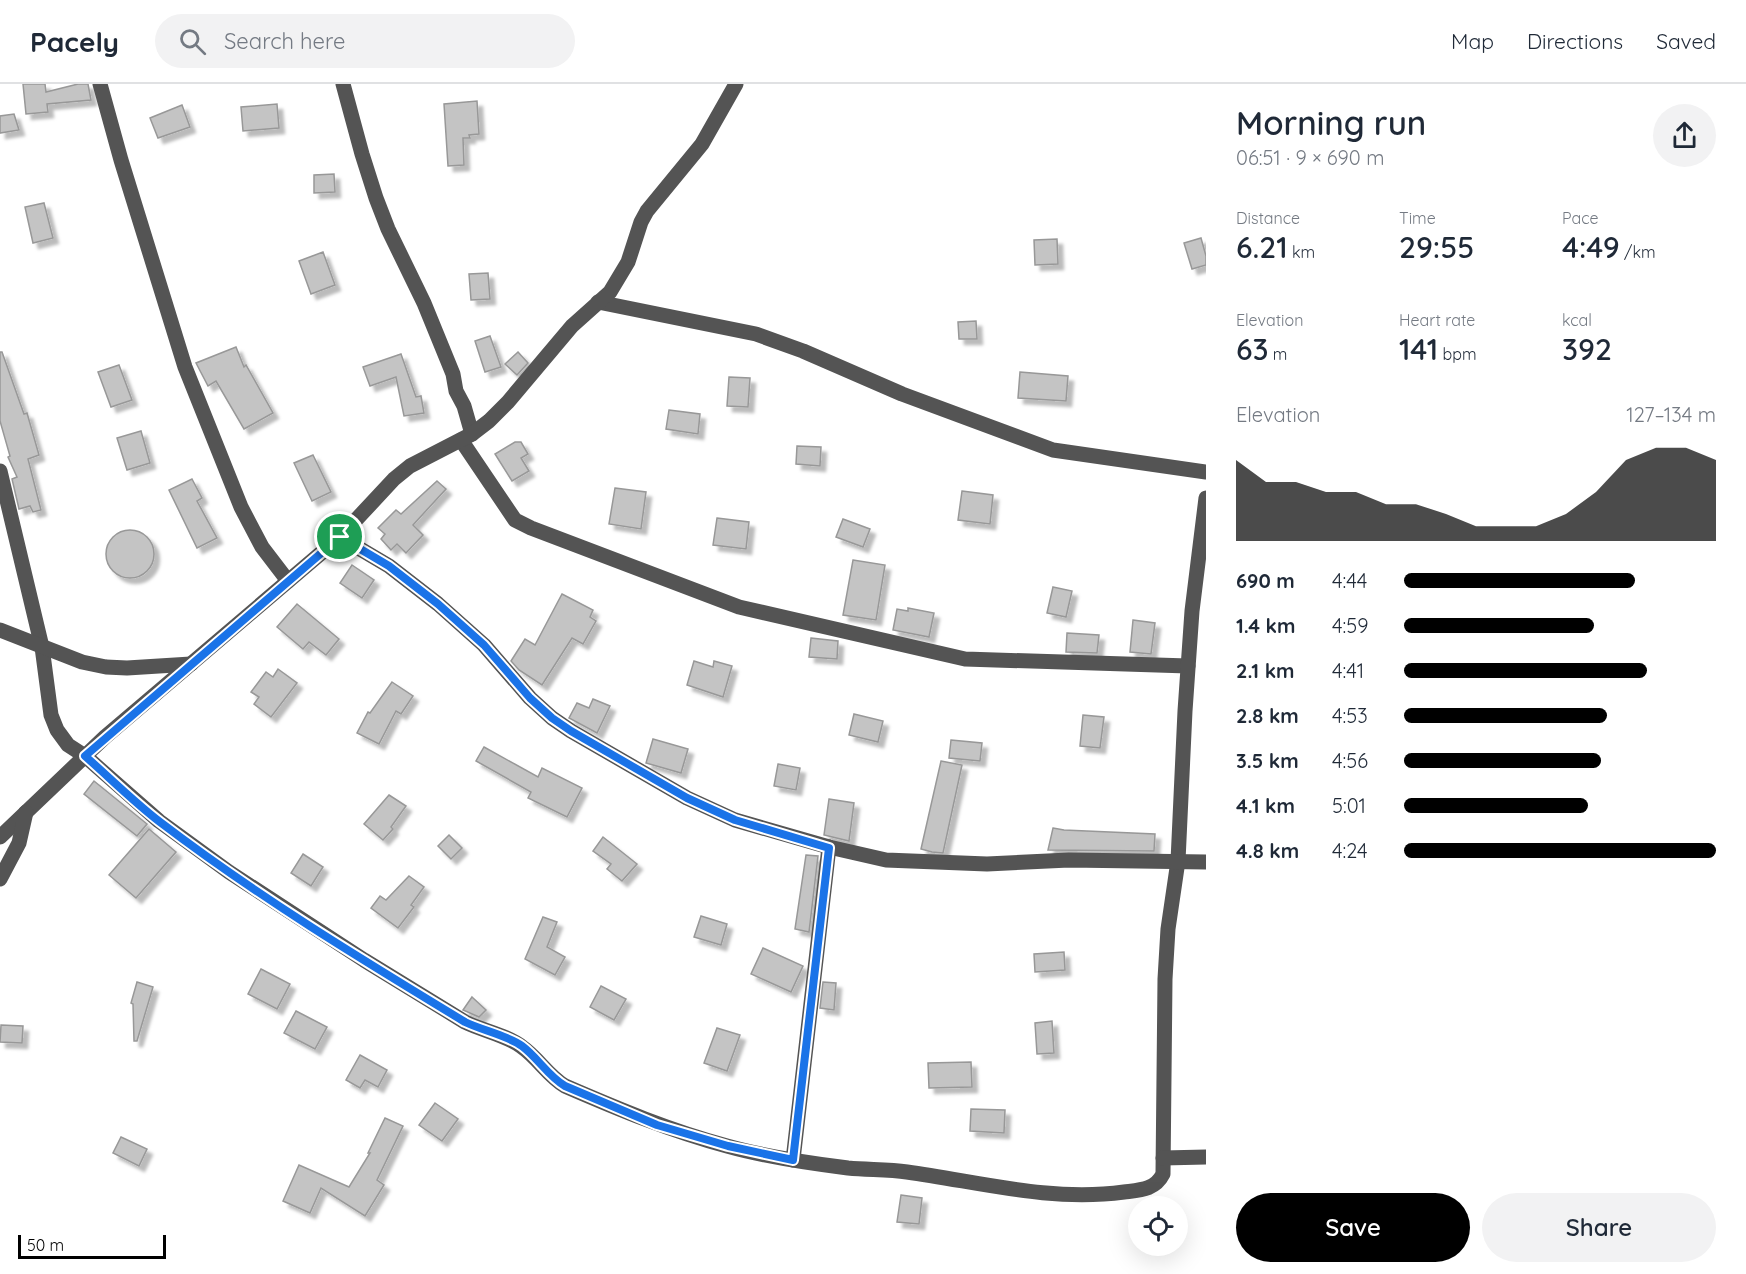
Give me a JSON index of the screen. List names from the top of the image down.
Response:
{
  "scale_bar": "50 m",
  "page": {
    "header": "Pacely",
    "search": "Search here",
    "nav": ["Map", "Directions", "Saved"],
    "heading": ["Morning run", "06:51 · 9 × 690 m"],
    "stats": [
      ["Distance", "6.21 km"],
      ["Time", "29:55"],
      ["Pace", "4:49 /km"],
      ["Elevation", "63 m"],
      ["Heart rate", "141 bpm"],
      ["kcal", "392"]
    ],
    "chart": ["Elevation", "127–134 m"],
    "list": [
      {
        "name": "690 m",
        "note": "4:44"
      },
      {
        "name": "1.4 km",
        "note": "4:59"
      },
      {
        "name": "2.1 km",
        "note": "4:41"
      },
      {
        "name": "2.8 km",
        "note": "4:53"
      },
      {
        "name": "3.5 km",
        "note": "4:56"
      },
      {
        "name": "4.1 km",
        "note": "5:01"
      },
      {
        "name": "4.8 km",
        "note": "4:24"
      }
    ],
    "buttons": ["Save", "Share"],
    "scale": "50 m"
  }
}
